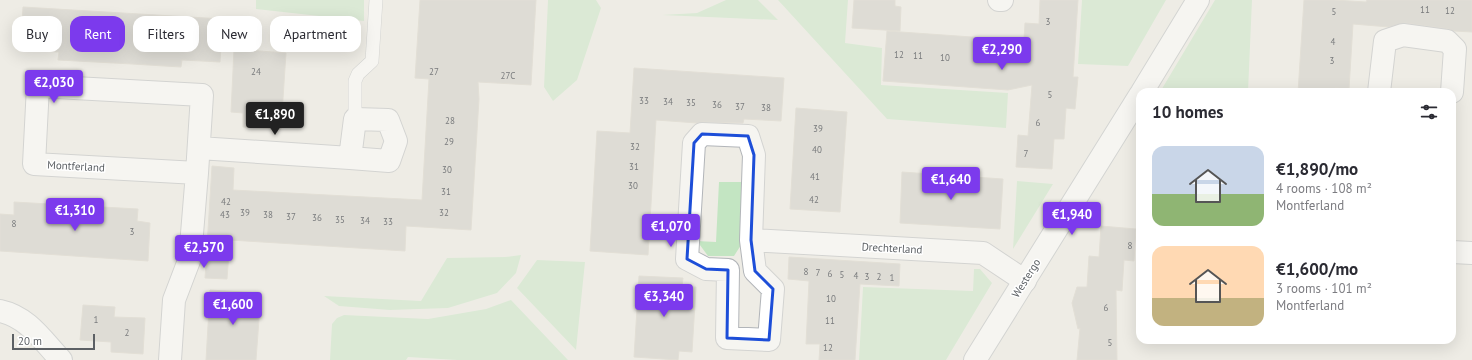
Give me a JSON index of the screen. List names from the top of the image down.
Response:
{
  "streets": {
    "street": ["Montferland", "Drechterland", "Westergo"]
  },
  "crossings": [
    ["Drechterland", "Westergo"]
  ],
  "house_numbers": [
    "11",
    "12",
    "5",
    "3",
    "4",
    "12",
    "11",
    "10",
    "3",
    "24",
    "27",
    "27C",
    "5",
    "33",
    "34",
    "35",
    "36",
    "37",
    "38",
    "28",
    "6",
    "39",
    "29",
    "32",
    "40",
    "7",
    "31",
    "30",
    "41",
    "30",
    "31",
    "42",
    "42",
    "39",
    "32",
    "43",
    "38",
    "37",
    "36",
    "35",
    "34",
    "33",
    "8",
    "3",
    "8",
    "8",
    "7",
    "6",
    "5",
    "4",
    "3",
    "2",
    "1",
    "10",
    "6",
    "1",
    "11",
    "2",
    "5",
    "12"
  ],
  "scale_bar": "20 m",
  "page": {
    "chip": [
      "Buy",
      "Rent",
      "Filters",
      "New",
      "Apartment"
    ],
    "price": [
      "€2,290",
      "€2,030",
      "€1,890",
      "€1,640",
      "€1,310",
      "€1,940",
      "€1,070",
      "€2,570",
      "€3,340",
      "€1,600"
    ],
    "heading": "10 homes",
    "list": [
      {
        "name": "€1,890/mo",
        "note": "4 rooms · 108 m² · Montferland"
      },
      {
        "name": "€1,600/mo",
        "note": "3 rooms · 101 m² · Montferland"
      }
    ],
    "scale": "20 m"
  }
}
